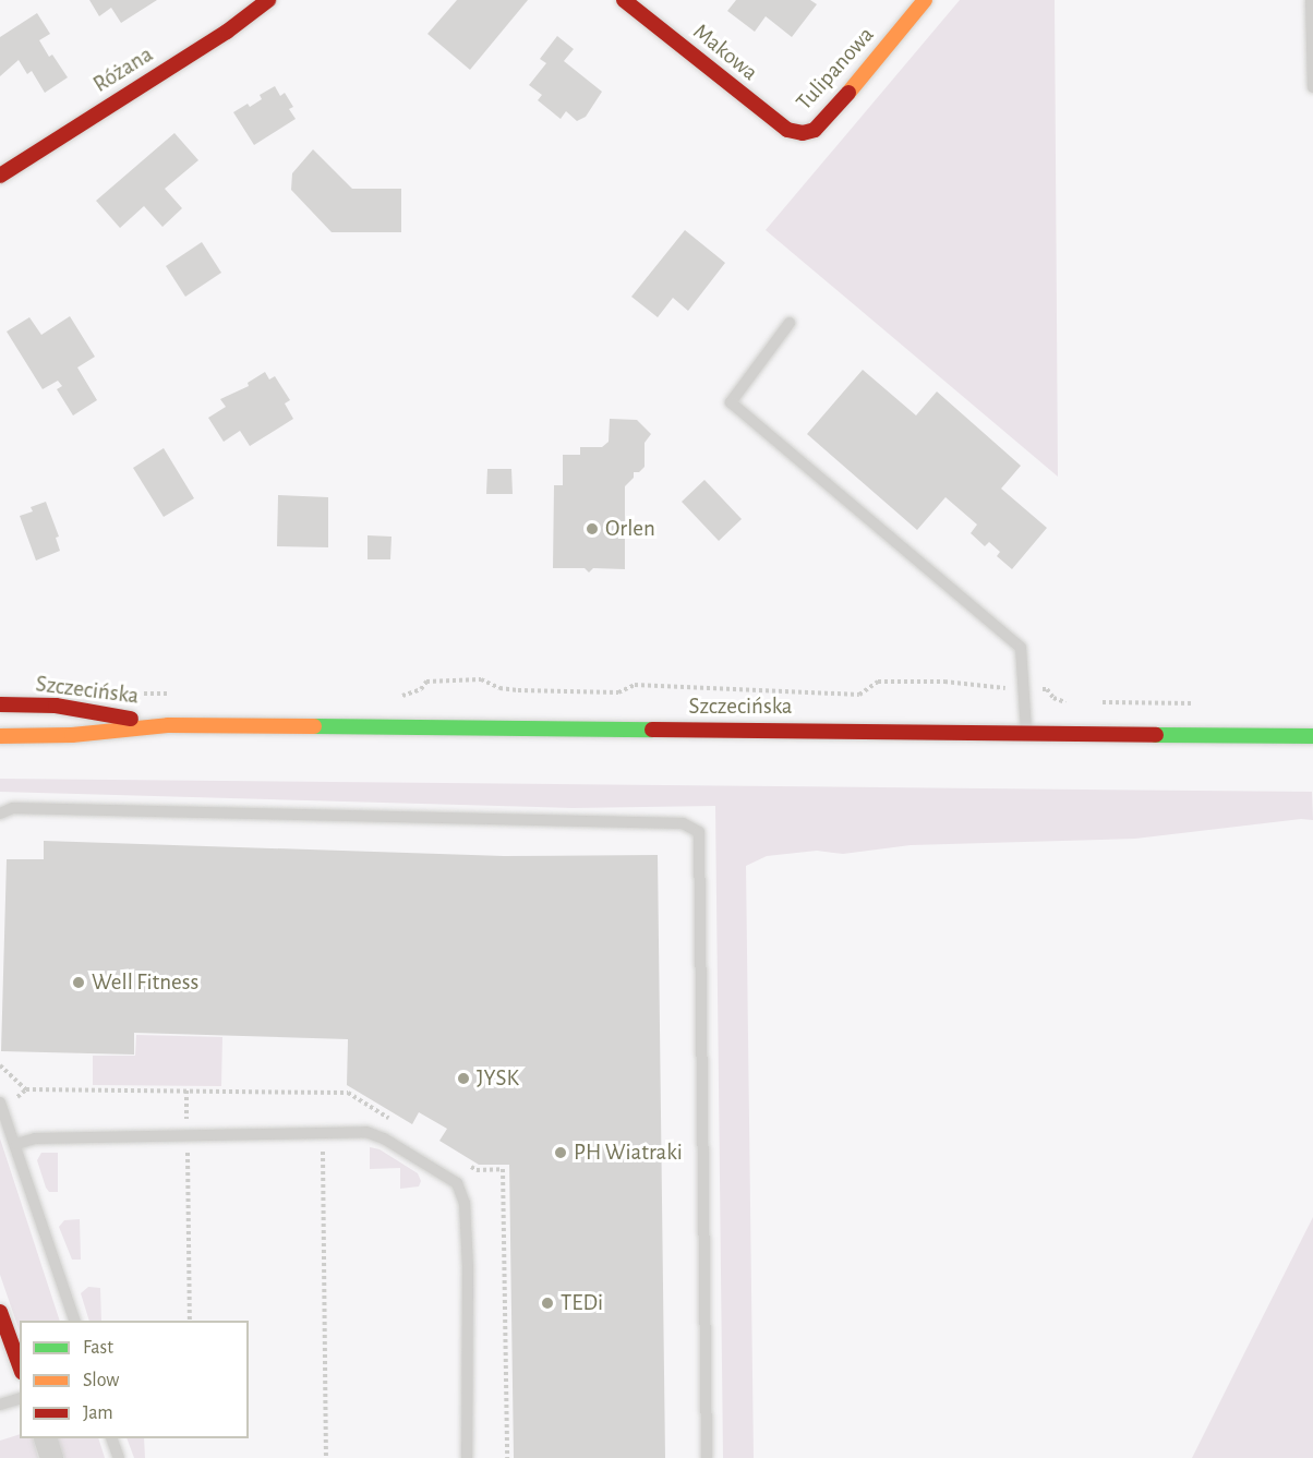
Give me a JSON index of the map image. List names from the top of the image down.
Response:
{
  "streets": {
    "main road": [
      "Makowa",
      "Tulipanowa",
      "Różana",
      "Szczecińska"
    ]
  },
  "crossings": [
    ["Makowa", "Tulipanowa"]
  ],
  "places": [
    "Orlen",
    "Well Fitness",
    "JYSK",
    "PH Wiatraki",
    "TEDi"
  ],
  "legend": ["Fast", "Slow", "Jam"]
}
